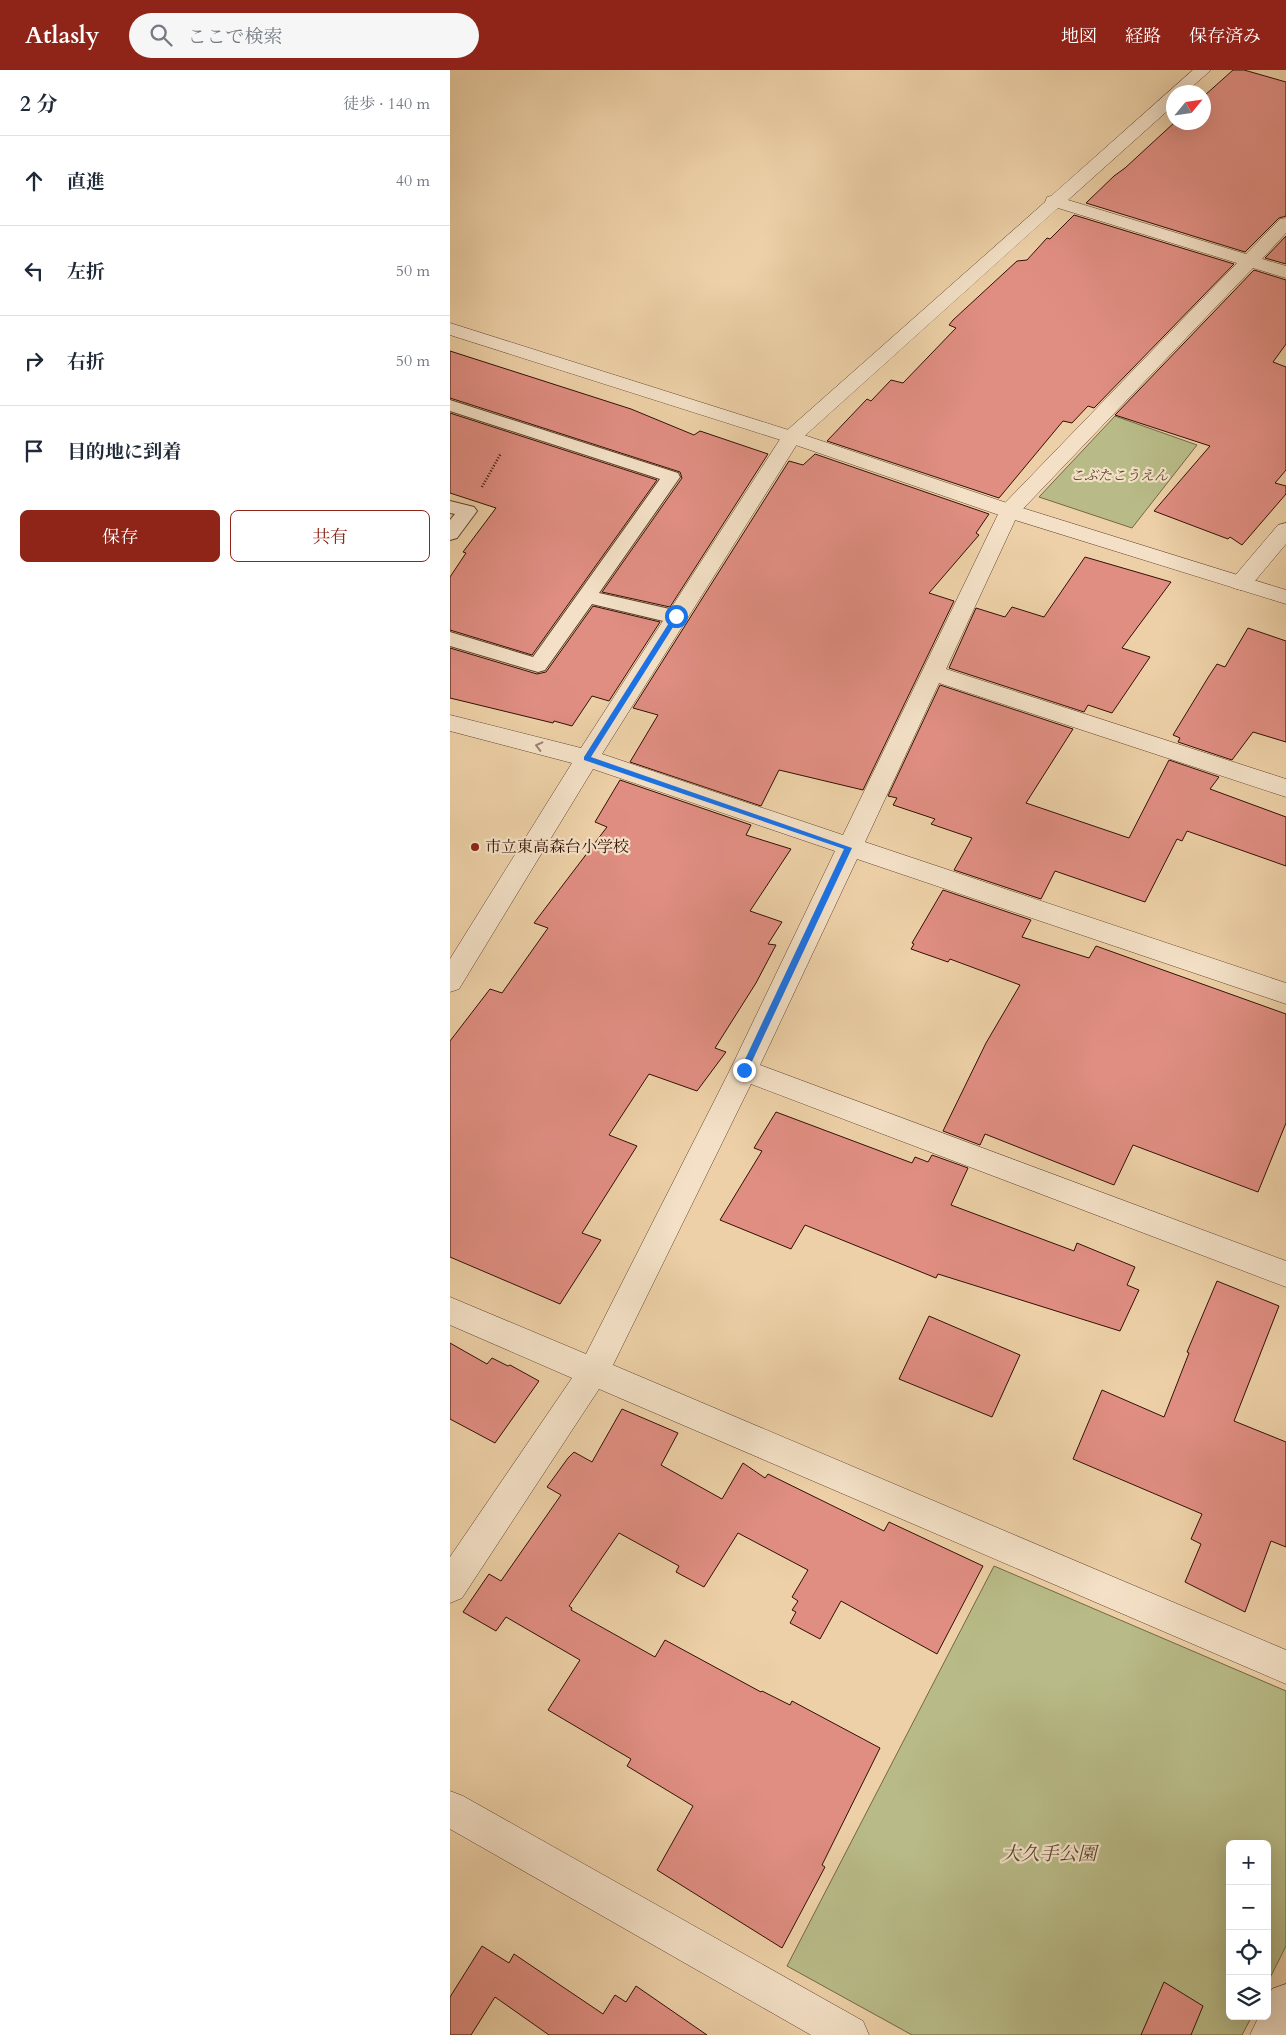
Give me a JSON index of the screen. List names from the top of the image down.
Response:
{
  "parks": ["こぶたこうえん", "大久手公園"],
  "places": ["市立東高森台小学校"],
  "north": "top right",
  "page": {
    "header": "Atlasly",
    "search": "ここで検索",
    "nav": ["地図", "経路", "保存済み"],
    "heading": ["2 分", "徒歩 · 140 m"],
    "list": [
      ["直進", "40 m"],
      ["左折", "50 m"],
      ["右折", "50 m"],
      "目的地に到着"
    ],
    "buttons": ["保存", "共有"],
    "map_buttons": ["+", "−"]
  }
}
